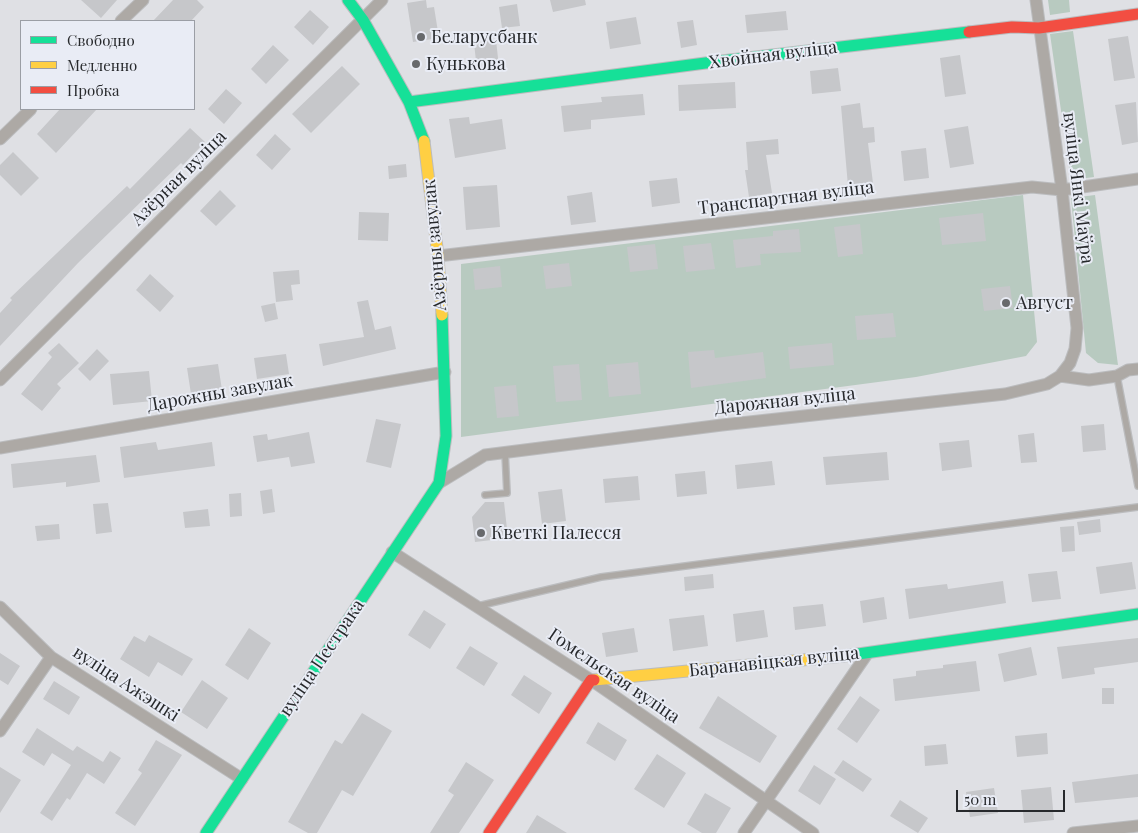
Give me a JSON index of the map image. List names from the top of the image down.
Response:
{
  "streets": {
    "street": [
      "Хвойная вуліца",
      "Азёрная вуліца",
      "вуліца Янкі Маўра",
      "Транспартная вуліца",
      "Азёрны завулак",
      "Дарожны завулак",
      "Дарожная вуліца",
      "вуліца Пестрака",
      "Баранавіцкая вуліца",
      "Гомельская вуліца",
      "вуліца Ажэшкі"
    ]
  },
  "crossings": [
    ["Хвойная вуліца", "вуліца Янкі Маўра"],
    ["Хвойная вуліца", "Азёрны завулак"],
    ["Азёрная вуліца", "Азёрны завулак"],
    ["вуліца Янкі Маўра", "Транспартная вуліца"],
    ["вуліца Янкі Маўра", "Дарожная вуліца"],
    ["Транспартная вуліца", "Азёрны завулак"],
    ["Азёрны завулак", "Дарожны завулак"],
    ["Азёрны завулак", "Дарожная вуліца"],
    ["Азёрны завулак", "вуліца Пестрака"],
    ["Дарожная вуліца", "вуліца Пестрака"],
    ["вуліца Пестрака", "Гомельская вуліца"],
    ["вуліца Пестрака", "вуліца Ажэшкі"],
    ["Баранавіцкая вуліца", "Гомельская вуліца"]
  ],
  "places": [
    "Беларусбанк",
    "Кунькова",
    "Август",
    "Кветкі Палесся"
  ],
  "legend": ["Свободно", "Медленно", "Пробка"],
  "scale_bar": "50 m"
}
